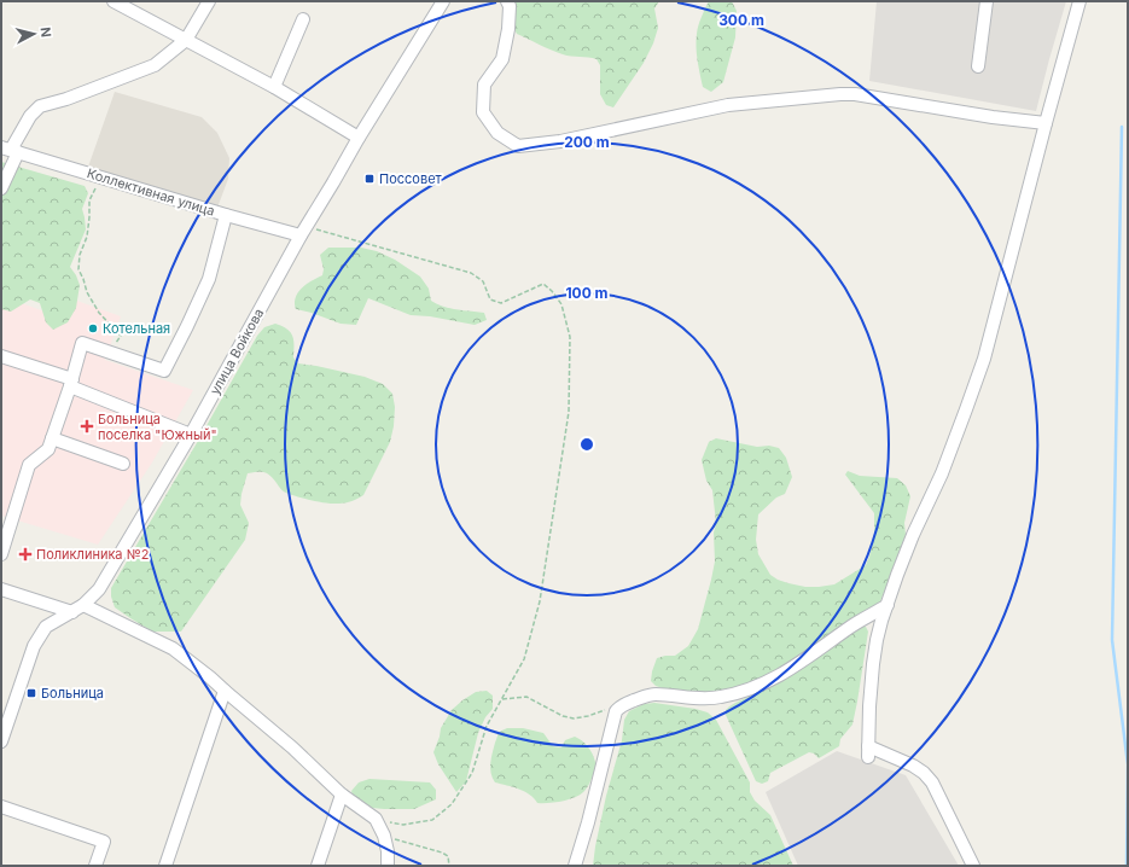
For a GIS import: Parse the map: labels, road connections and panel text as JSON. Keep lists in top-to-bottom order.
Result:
{
  "streets": {
    "street": ["Коллективная улица", "улица Войкова"]
  },
  "crossings": [
    ["Коллективная улица", "улица Войкова"]
  ],
  "places": {
    "transit": ["Поссовет", "Больница"],
    "other": ["Котельная"],
    "health": ["Больница поселка \"Южный\"", "Поликлиника №2"]
  },
  "north": "right",
  "rings": ["300 m", "200 m", "100 m"]
}
